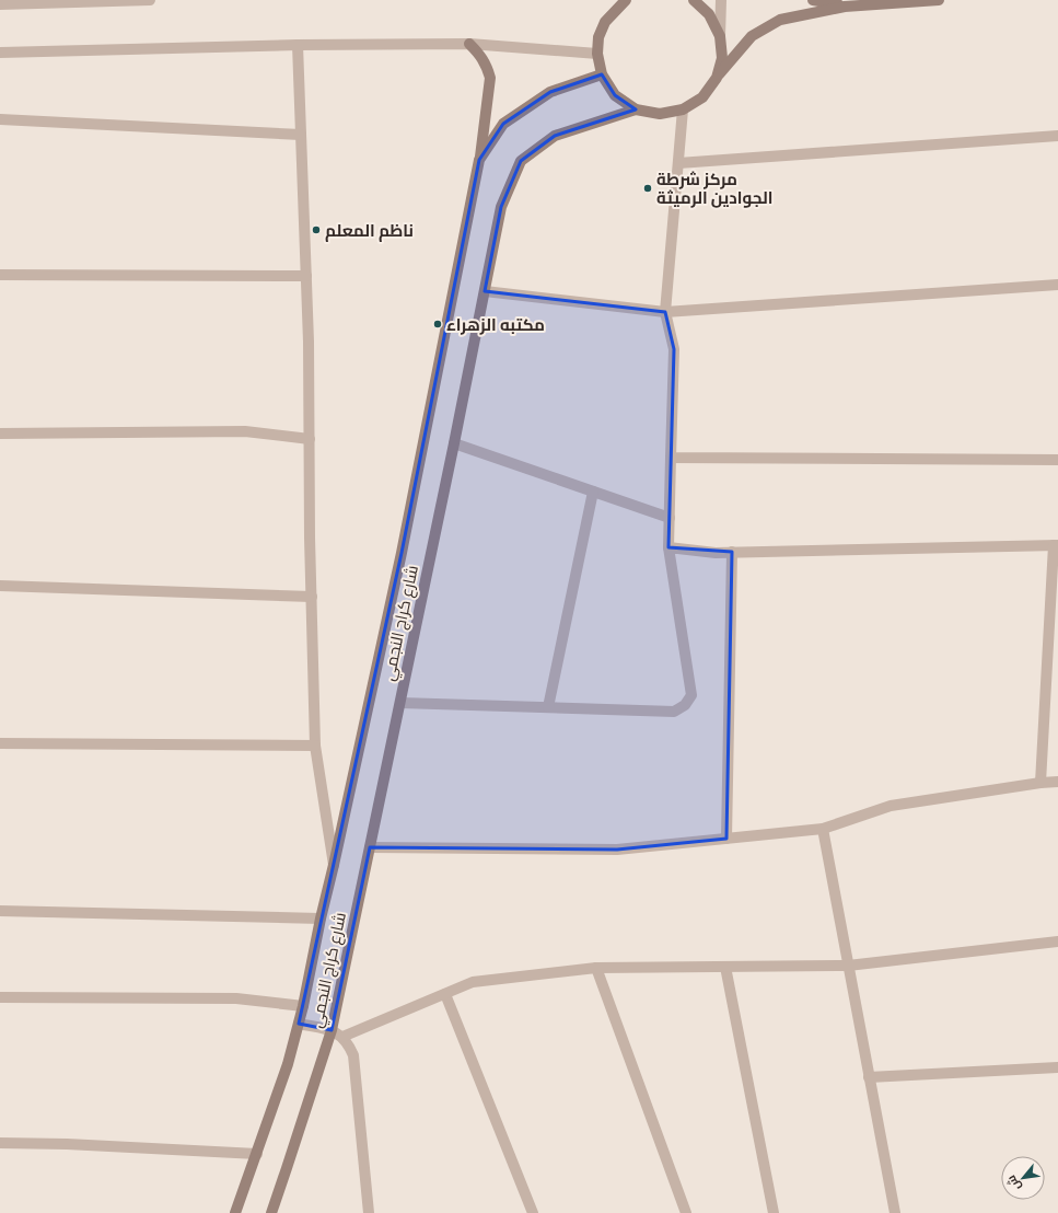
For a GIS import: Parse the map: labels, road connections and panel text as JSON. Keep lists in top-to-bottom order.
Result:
{
  "streets": {
    "main road": ["شارع كراج النجمي"]
  },
  "places": ["مركز شرطة الجوادين الرميثة", "ناظم المعلم", "مكتبه الزهراء"],
  "north": "bottom left"
}
